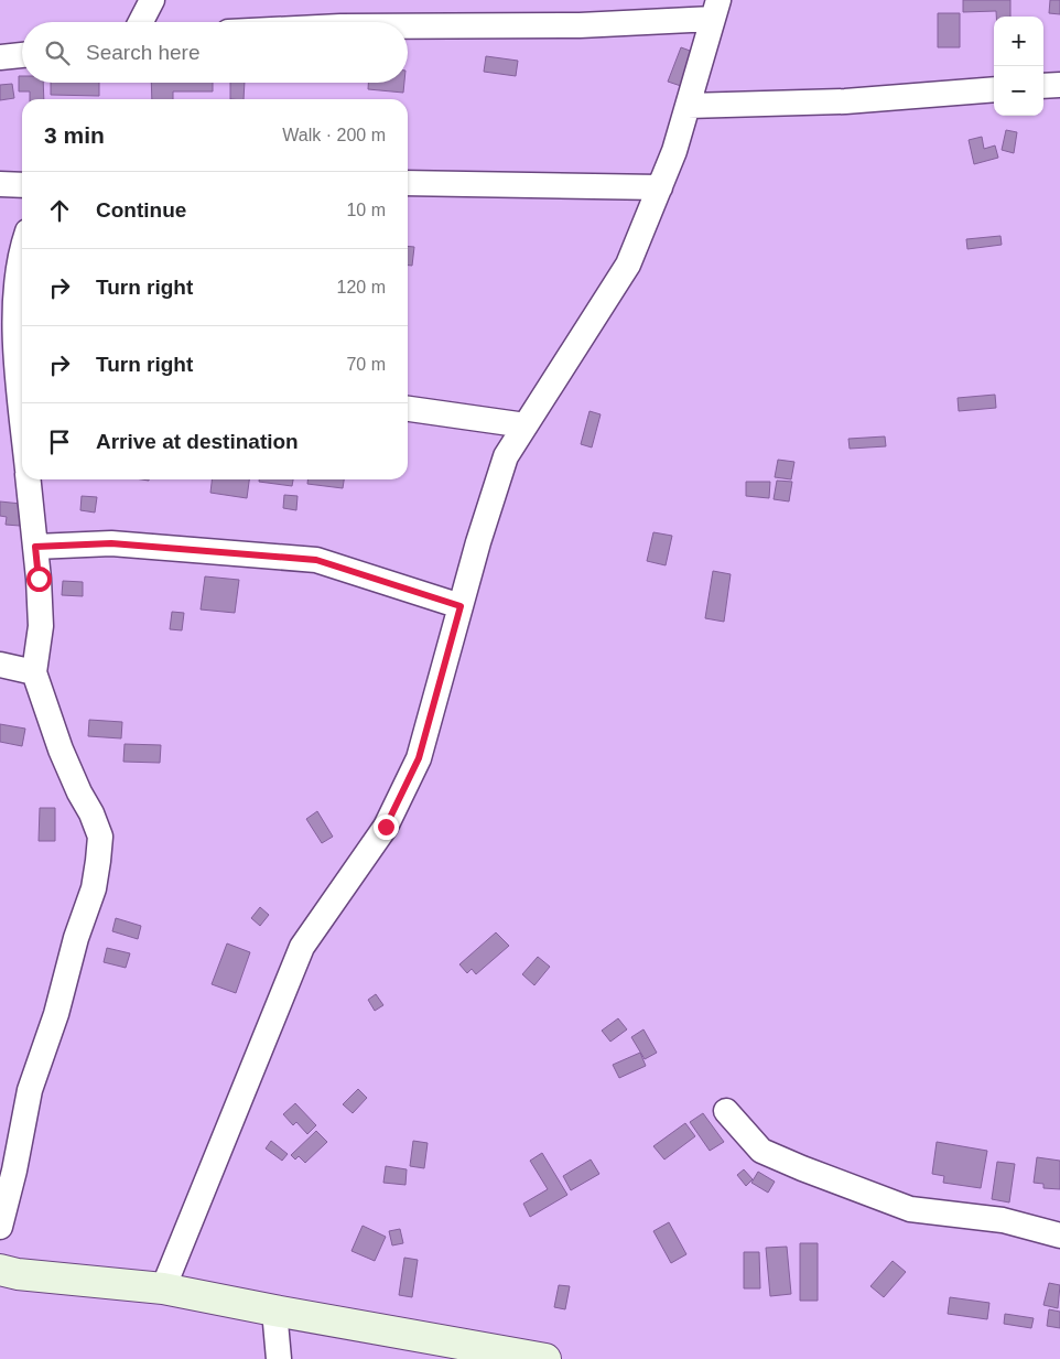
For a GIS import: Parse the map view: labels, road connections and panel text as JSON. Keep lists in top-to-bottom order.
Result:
{
  "page": {
    "map_buttons": ["+", "−"],
    "search": "Search here",
    "heading": ["3 min", "Walk · 200 m"],
    "list": [
      ["Continue", "10 m"],
      ["Turn right", "120 m"],
      ["Turn right", "70 m"],
      "Arrive at destination"
    ]
  }
}
